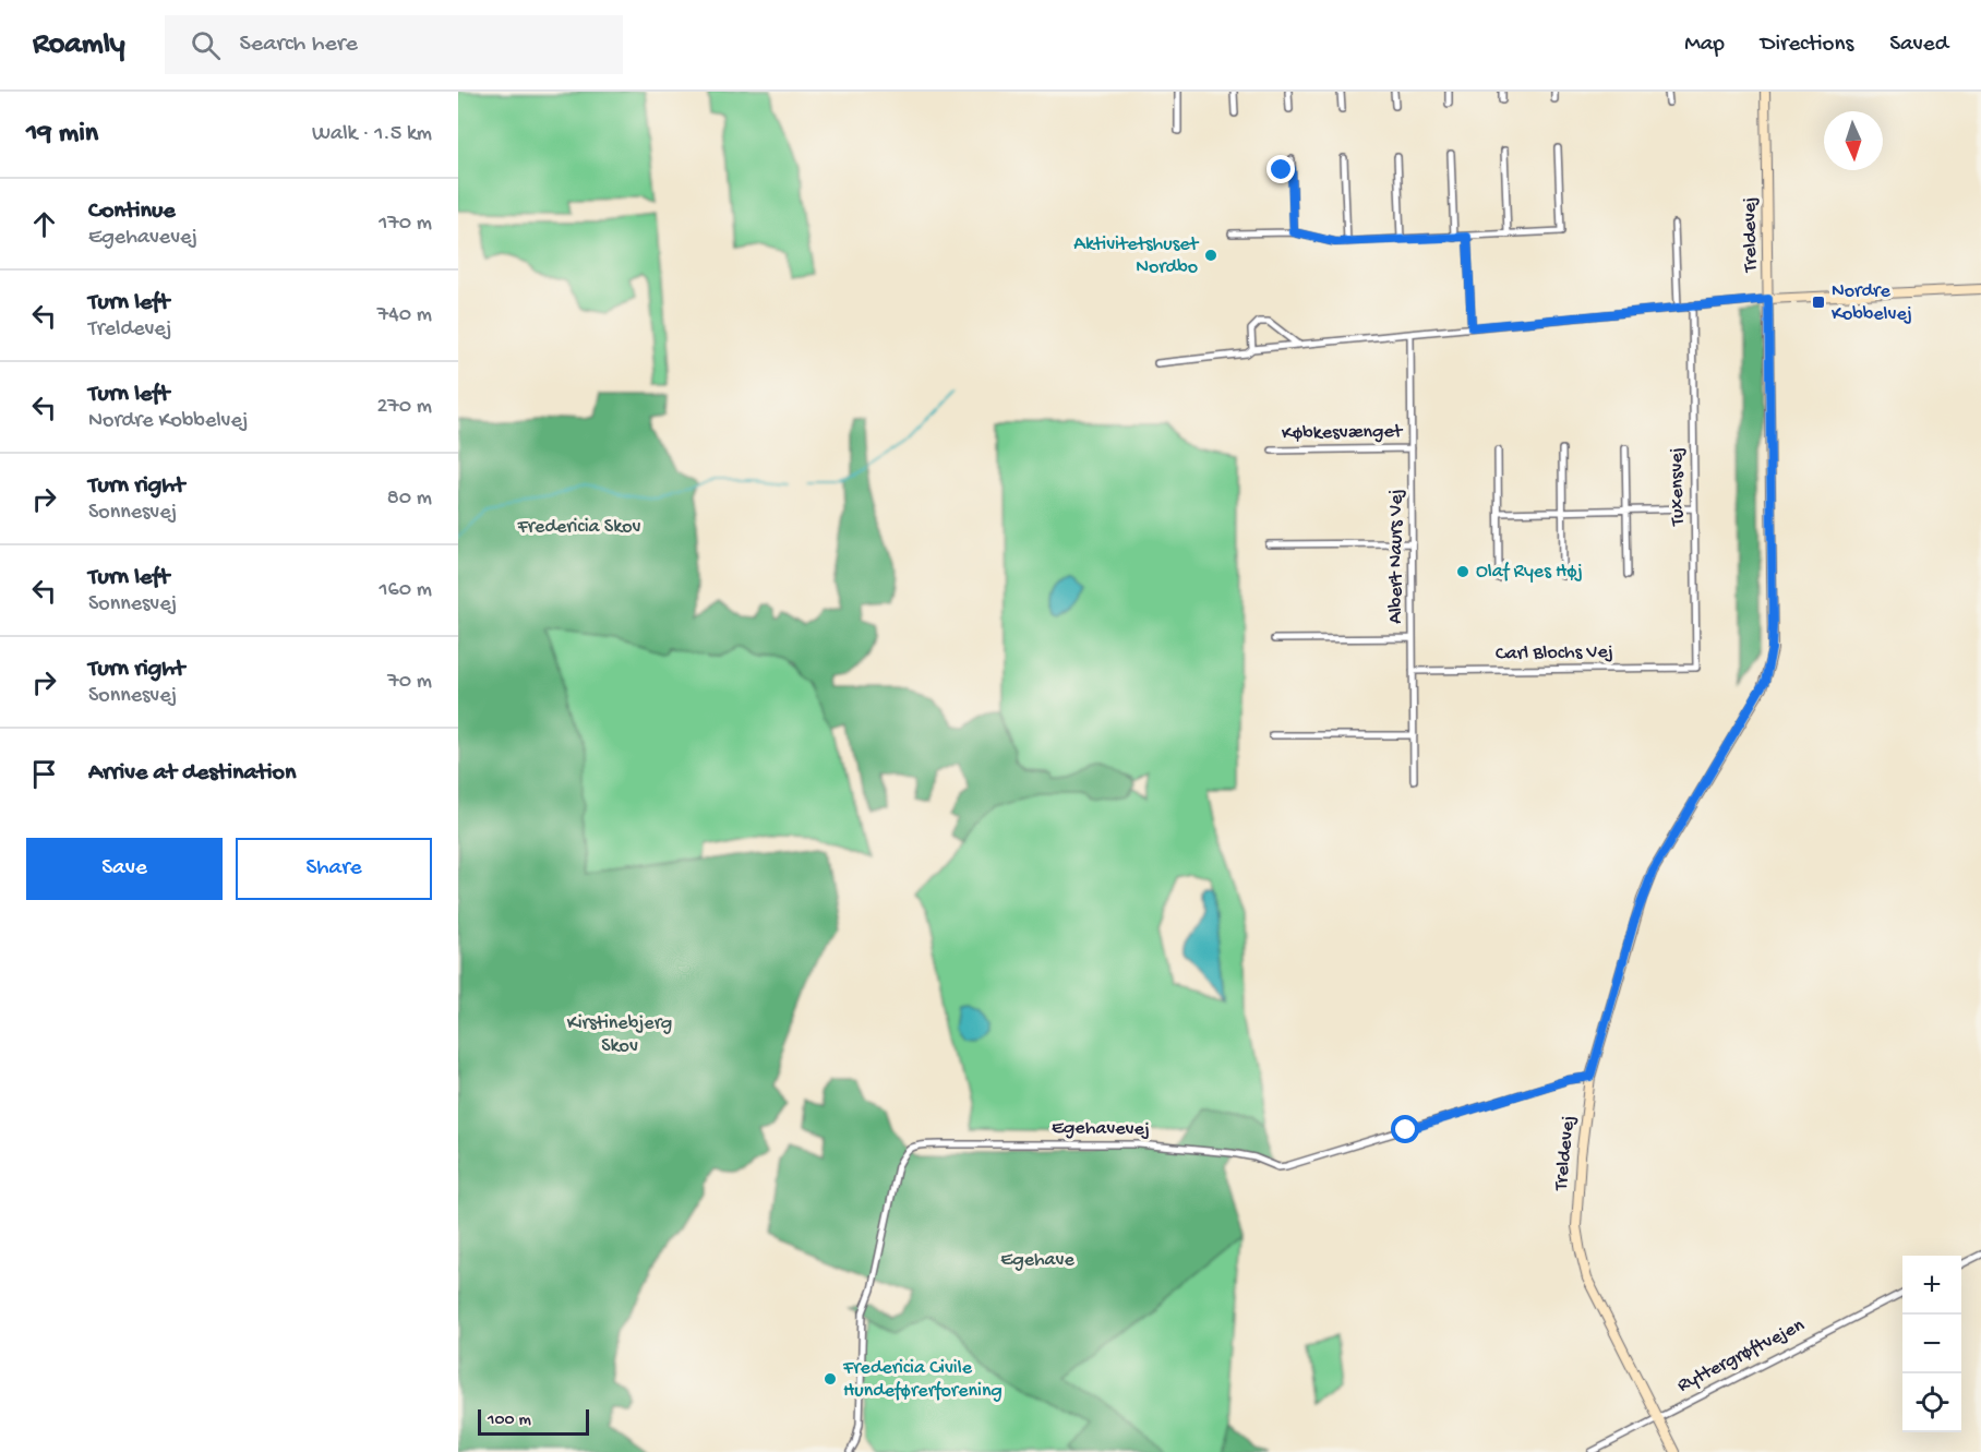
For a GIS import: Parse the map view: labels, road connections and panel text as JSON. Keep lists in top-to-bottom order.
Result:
{
  "streets": {
    "street": [
      "Treldevej",
      "Købkesvænget",
      "Tuxensvej",
      "Albert Naurs Vej",
      "Carl Blochs Vej",
      "Egehavevej",
      "Ryttergrøftvejen"
    ]
  },
  "crossings": [
    ["Treldevej", "Egehavevej"],
    ["Treldevej", "Ryttergrøftvejen"],
    ["Købkesvænget", "Albert Naurs Vej"],
    ["Tuxensvej", "Carl Blochs Vej"],
    ["Albert Naurs Vej", "Carl Blochs Vej"]
  ],
  "parks": ["Fredericia Skov", "Kirstinebjerg Skov", "Egehave"],
  "places": {
    "other": ["Aktivitetshuset Nordbo", "Olaf Ryes Høj", "Fredericia Civile Hundeførerforening"],
    "transit": ["Nordre Kobbelvej"]
  },
  "scale_bar": "100 m",
  "north": "bottom",
  "page": {
    "header": "Roamly",
    "search": "Search here",
    "nav": ["Map", "Directions", "Saved"],
    "heading": ["19 min", "Walk · 1.5 km"],
    "list": [
      ["Continue", "Egehavevej", "170 m"],
      ["Turn left", "Treldevej", "740 m"],
      ["Turn left", "Nordre Kobbelvej", "270 m"],
      ["Turn right", "Sonnesvej", "80 m"],
      ["Turn left", "Sonnesvej", "160 m"],
      ["Turn right", "Sonnesvej", "70 m"],
      "Arrive at destination"
    ],
    "buttons": ["Save", "Share"],
    "map_buttons": ["+", "−"],
    "scale": "100 m"
  }
}
